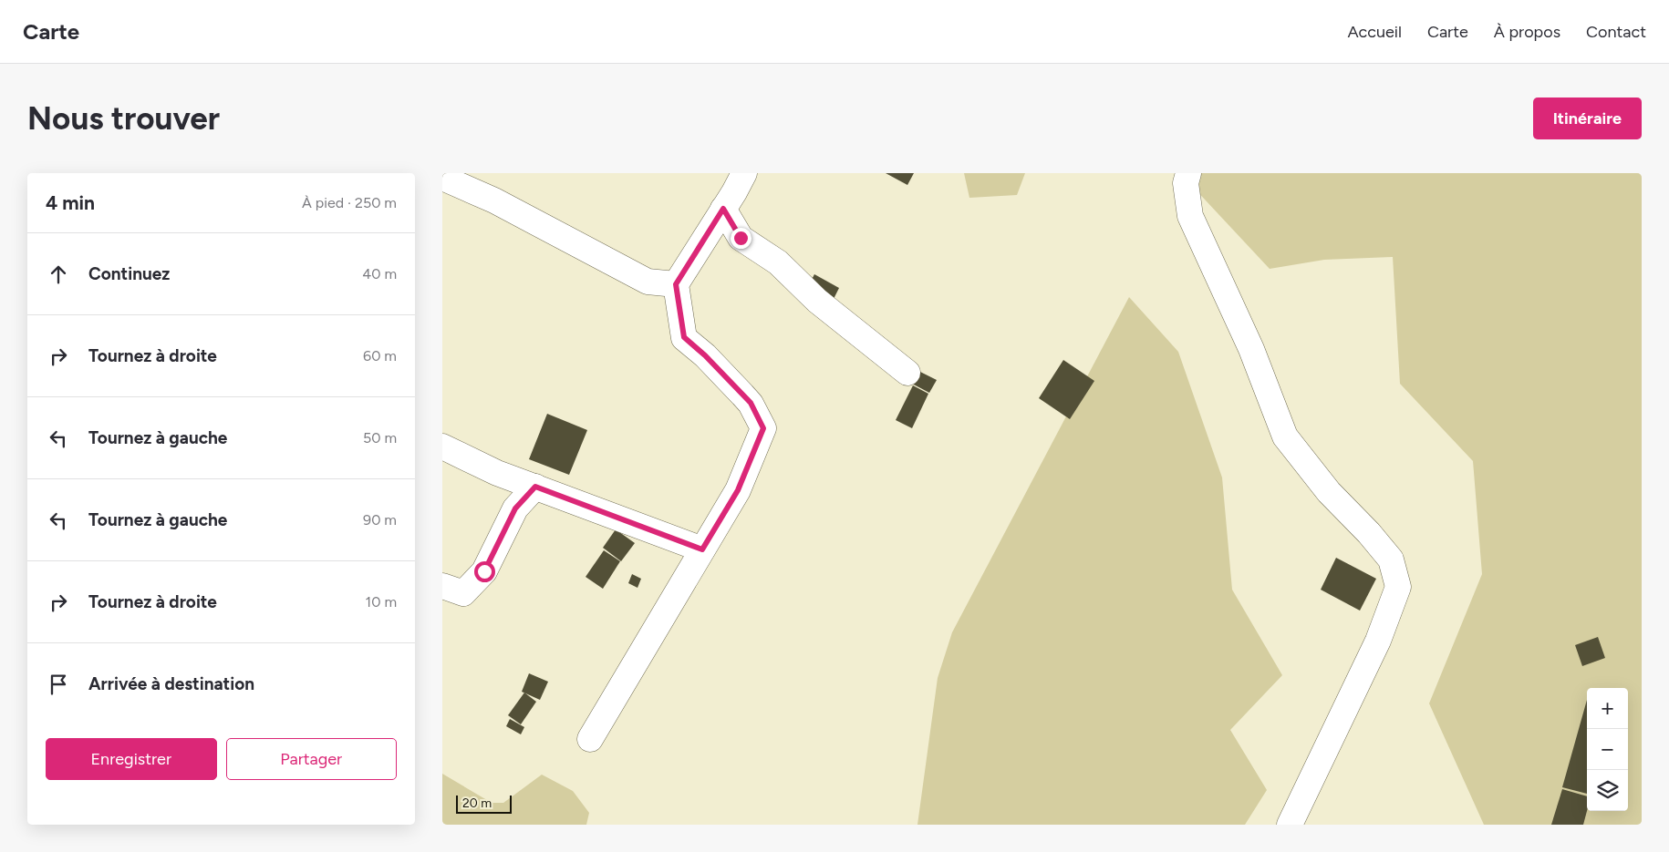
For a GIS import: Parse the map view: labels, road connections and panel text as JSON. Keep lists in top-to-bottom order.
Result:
{
  "scale_bar": "20 m",
  "page": {
    "header": "Carte",
    "nav": [
      "Accueil",
      "Carte",
      "À propos",
      "Contact"
    ],
    "buttons": [
      "Itinéraire",
      ["Enregistrer", "Partager"]
    ],
    "title": "Nous trouver",
    "heading": ["4 min", "À pied · 250 m"],
    "list": [
      ["Continuez", "40 m"],
      ["Tournez à droite", "60 m"],
      ["Tournez à gauche", "50 m"],
      ["Tournez à gauche", "90 m"],
      ["Tournez à droite", "10 m"],
      "Arrivée à destination"
    ],
    "map_buttons": ["+", "−"],
    "scale": "20 m"
  }
}
